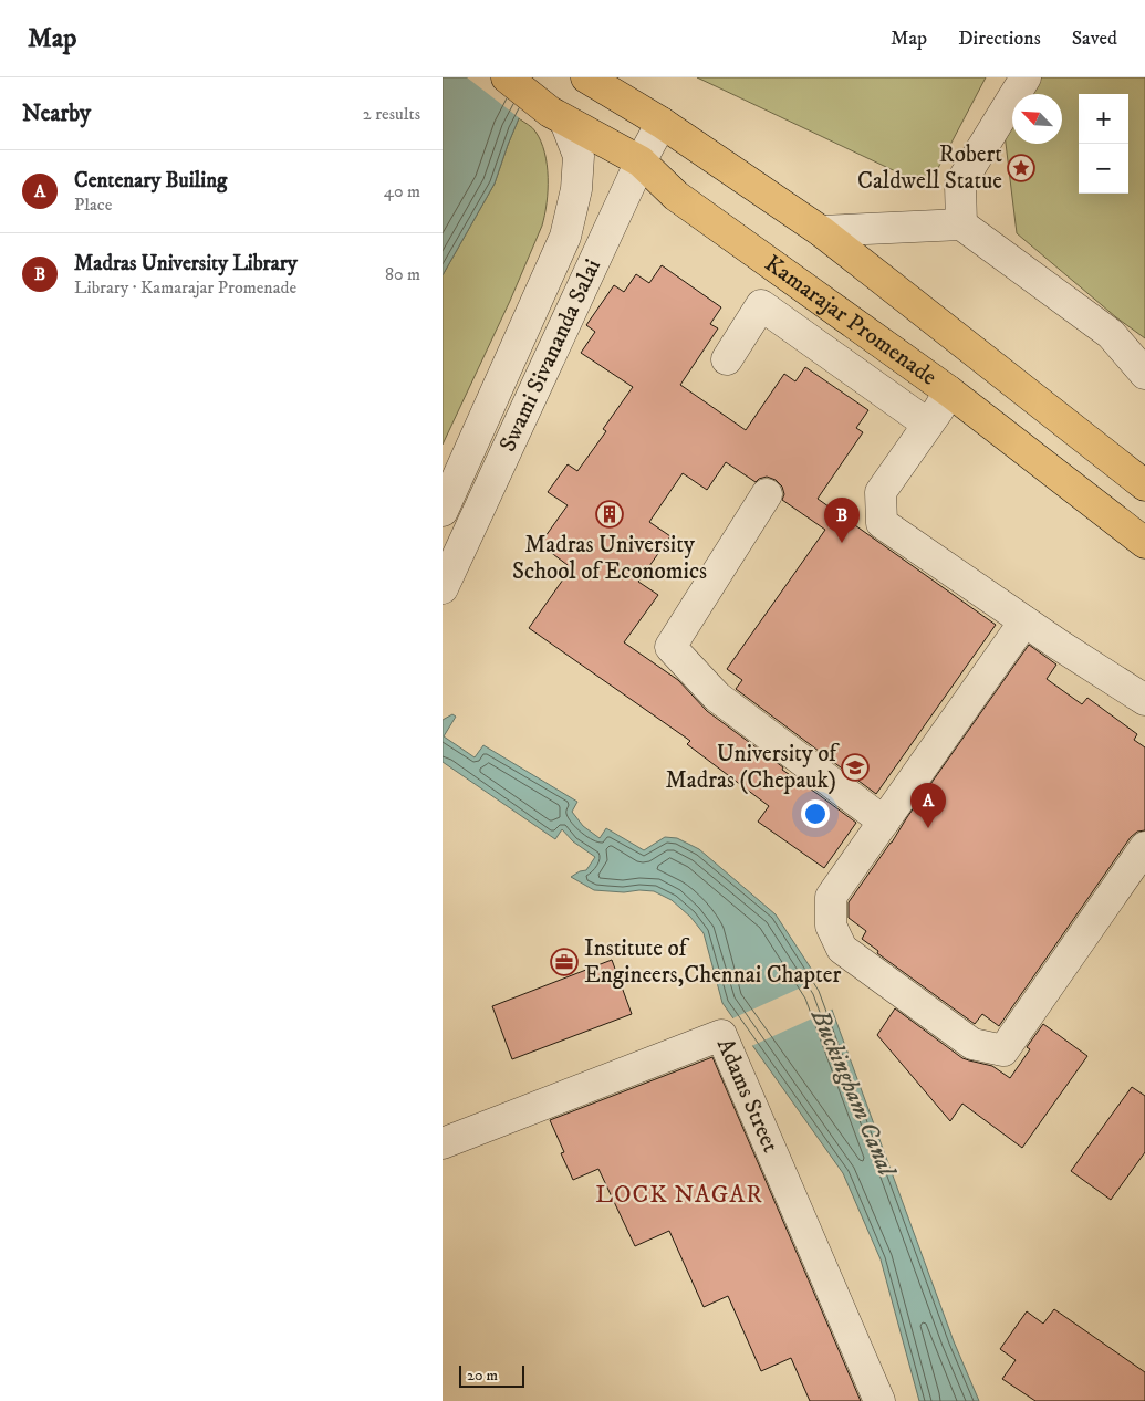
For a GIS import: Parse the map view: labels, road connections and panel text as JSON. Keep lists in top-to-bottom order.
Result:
{
  "streets": {
    "main road": ["Kamarajar Promenade"],
    "street": ["Swami Sivananda Salai", "Adams Street"]
  },
  "crossings": [
    ["Kamarajar Promenade", "Swami Sivananda Salai"]
  ],
  "districts": ["LOCK NAGAR"],
  "water": ["Buckingham Canal"],
  "places": {
    "place": ["Robert Caldwell Statue"],
    "building": ["Madras University School of Economics"],
    "school or university": ["University of Madras (Chepauk)"],
    "office": ["Institute of Engineers,Chennai Chapter"]
  },
  "scale_bar": "20 m",
  "north": "top left",
  "page": {
    "header": "Map",
    "nav": ["Map", "Directions", "Saved"],
    "heading": ["Nearby", "2 results"],
    "map_buttons": ["+", "−"],
    "list": [
      {
        "mark": "A",
        "name": "Centenary Builing",
        "note": "Place",
        "value": "40 m"
      },
      {
        "mark": "B",
        "name": "Madras University Library",
        "note": "Library · Kamarajar Promenade",
        "value": "80 m"
      }
    ],
    "pins": ["B", "A"],
    "scale": "20 m"
  }
}
